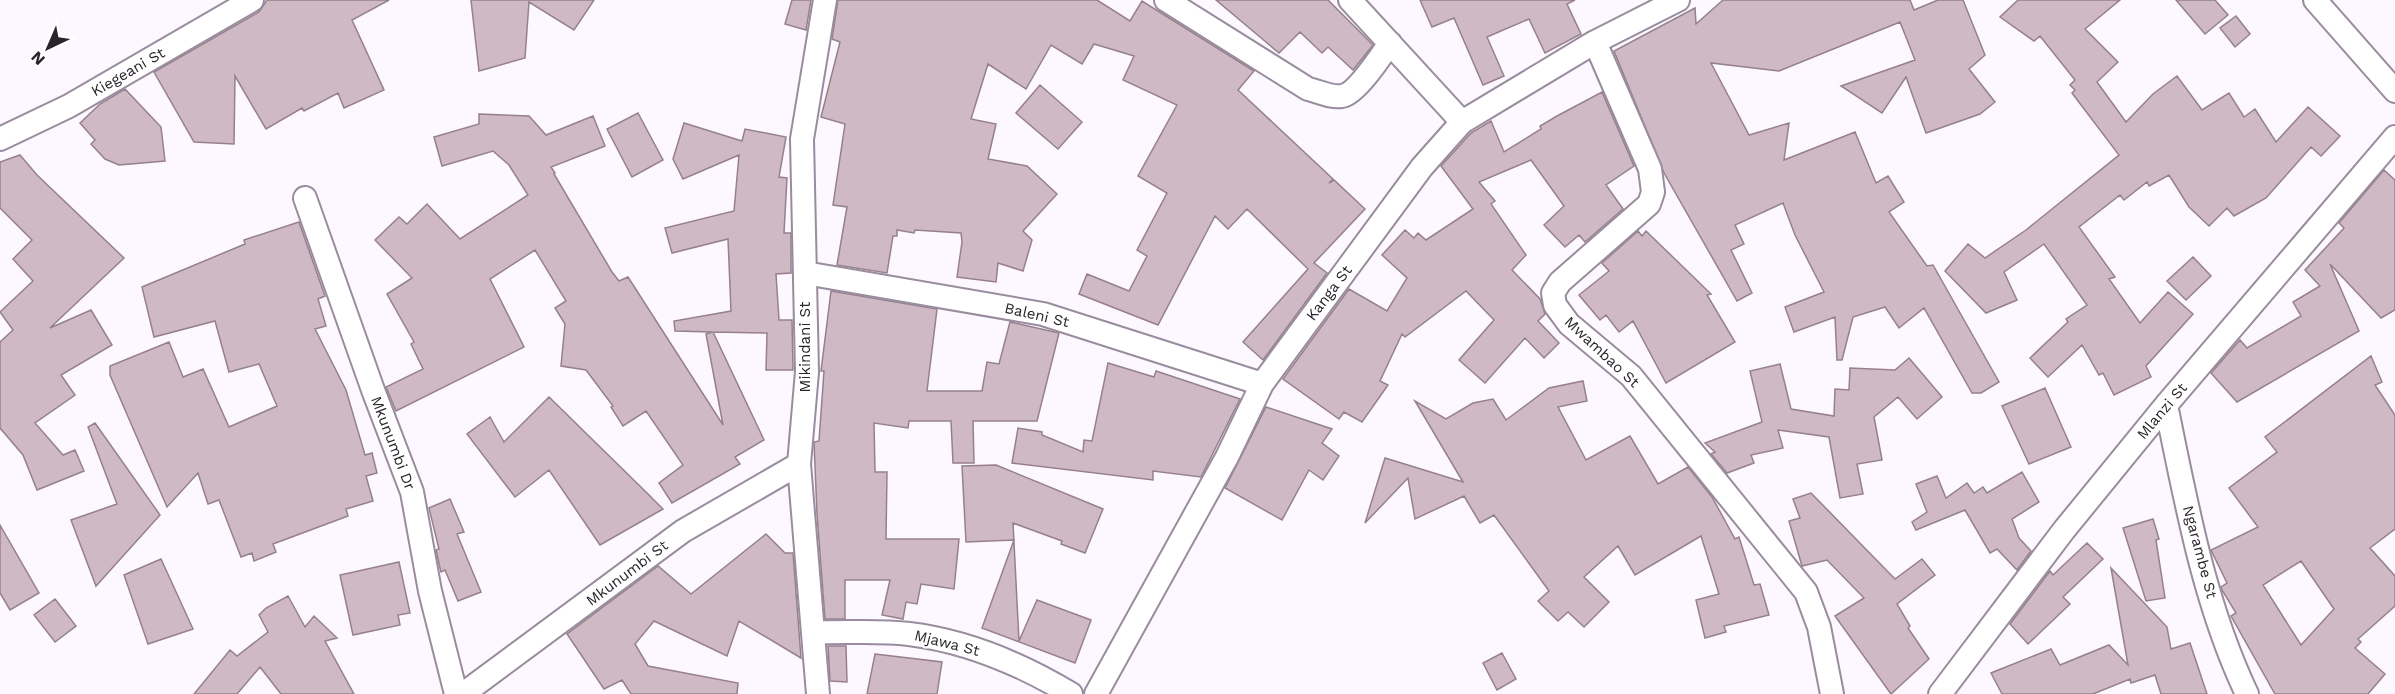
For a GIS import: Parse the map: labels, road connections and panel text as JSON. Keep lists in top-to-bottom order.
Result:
{
  "streets": {
    "street": [
      "Kiegeani St",
      "Kanga St",
      "Baleni St",
      "Mikindani St",
      "Mwambao St",
      "Mlanzi St",
      "Mkunumbi Dr",
      "Ngarambe St",
      "Mkunumbi St",
      "Mjawa St"
    ]
  },
  "crossings": [
    ["Kanga St", "Baleni St"],
    ["Kanga St", "Mwambao St"],
    ["Baleni St", "Mikindani St"],
    ["Mikindani St", "Mkunumbi St"],
    ["Mikindani St", "Mjawa St"],
    ["Mlanzi St", "Ngarambe St"]
  ],
  "north": "bottom left"
}
